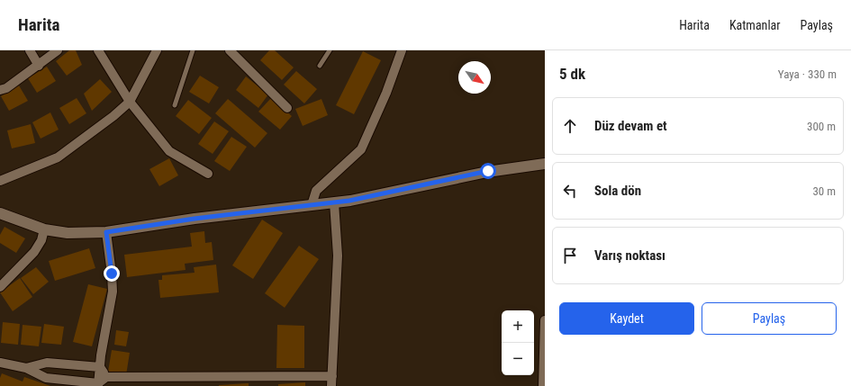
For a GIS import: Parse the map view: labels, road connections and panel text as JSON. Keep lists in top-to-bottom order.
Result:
{
  "north": "bottom right",
  "page": {
    "header": "Harita",
    "nav": ["Harita", "Katmanlar", "Paylaş"],
    "heading": ["5 dk", "Yaya · 330 m"],
    "list": [
      ["Düz devam et", "300 m"],
      ["Sola dön", "30 m"],
      "Varış noktası"
    ],
    "buttons": ["Kaydet", "Paylaş"],
    "map_buttons": ["+", "−"]
  }
}
